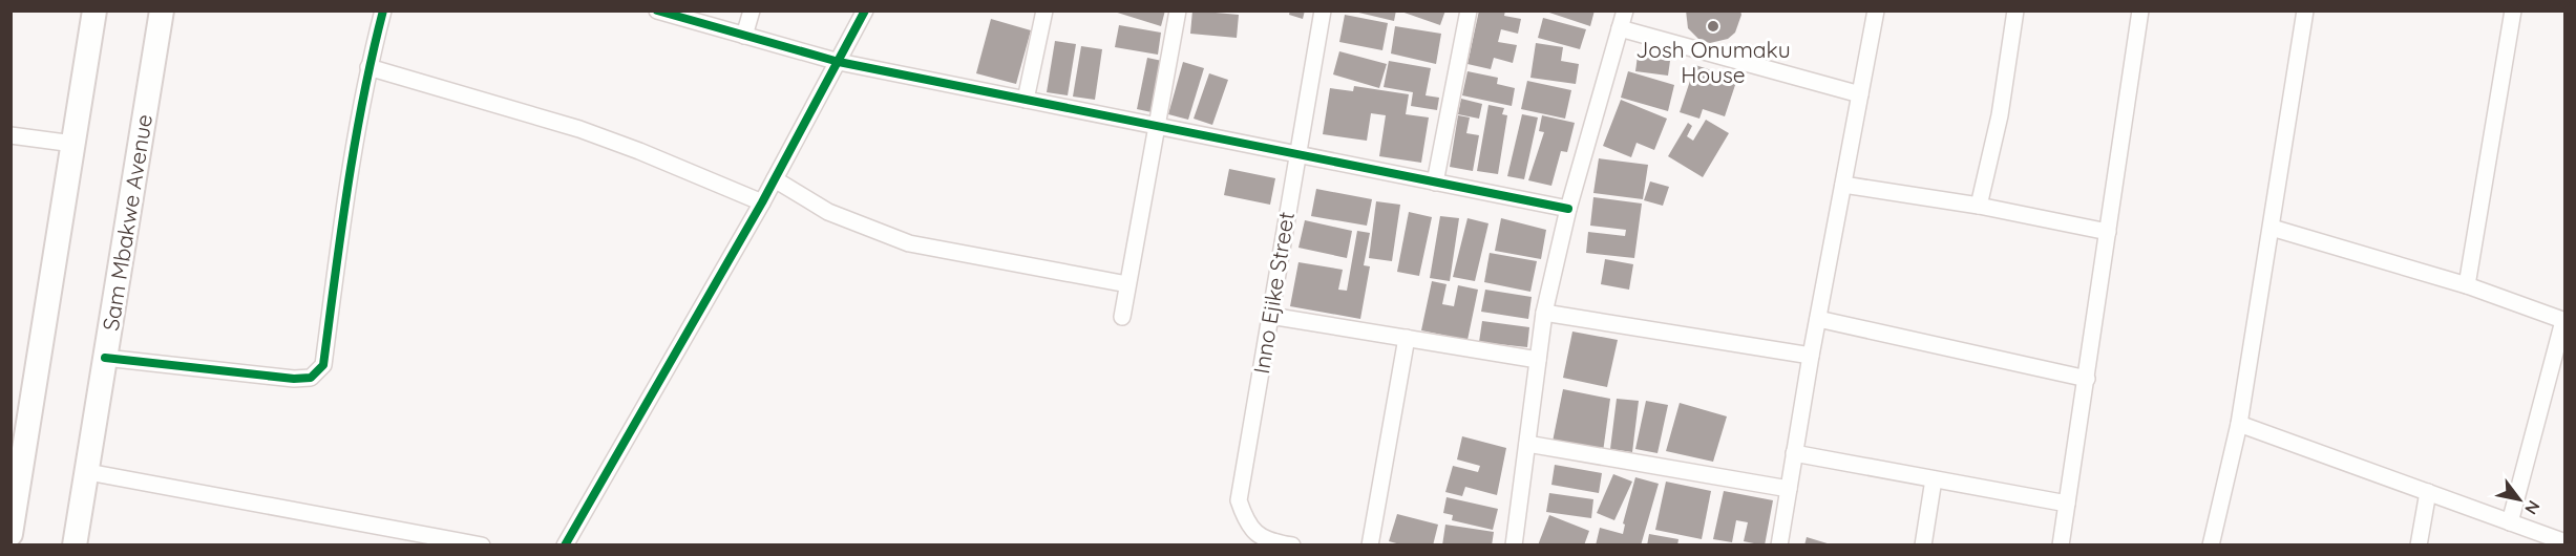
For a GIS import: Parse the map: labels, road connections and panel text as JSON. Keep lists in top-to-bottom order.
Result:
{
  "streets": {
    "main road": ["Sam Mbakwe Avenue"],
    "street": ["Inno Ejike Street"]
  },
  "places": ["Josh Onumaku House"],
  "north": "bottom right"
}
